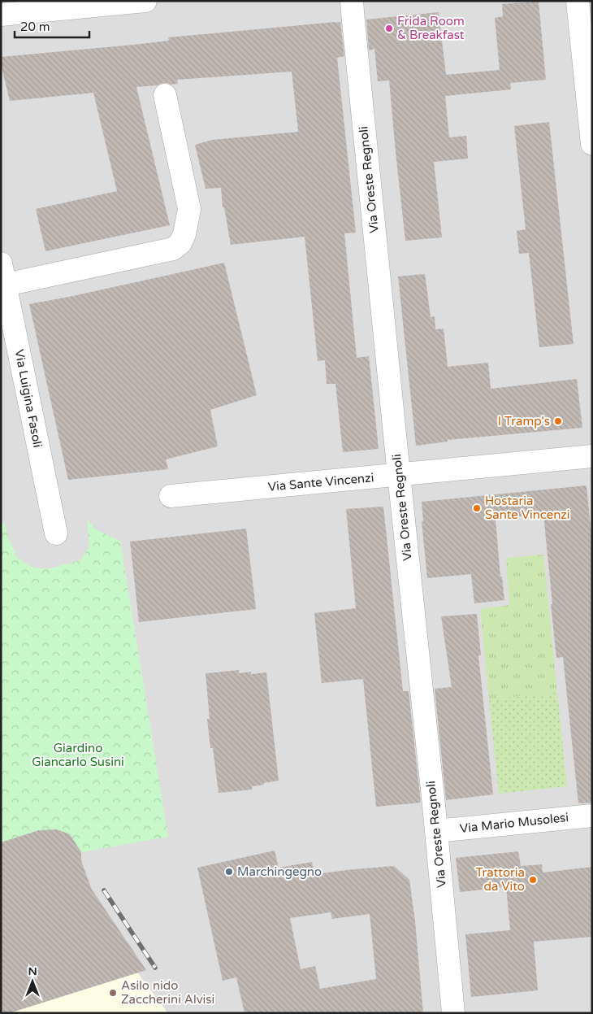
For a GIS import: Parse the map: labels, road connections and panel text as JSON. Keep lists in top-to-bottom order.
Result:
{
  "streets": {
    "street": [
      "Via Oreste Regnoli",
      "Via Luigina Fasoli",
      "Via Sante Vincenzi",
      "Via Mario Musolesi"
    ]
  },
  "crossings": [
    ["Via Oreste Regnoli", "Via Sante Vincenzi"],
    ["Via Oreste Regnoli", "Via Mario Musolesi"]
  ],
  "parks": ["Giardino Giancarlo Susini"],
  "places": [
    "Frida Room & Breakfast",
    "I Tramp's",
    "Hostaria Sante Vincenzi",
    "Marchingegno",
    "Trattoria da Vito",
    "Asilo nido Zaccherini Alvisi"
  ],
  "scale_bar": "20 m",
  "north": "top"
}
